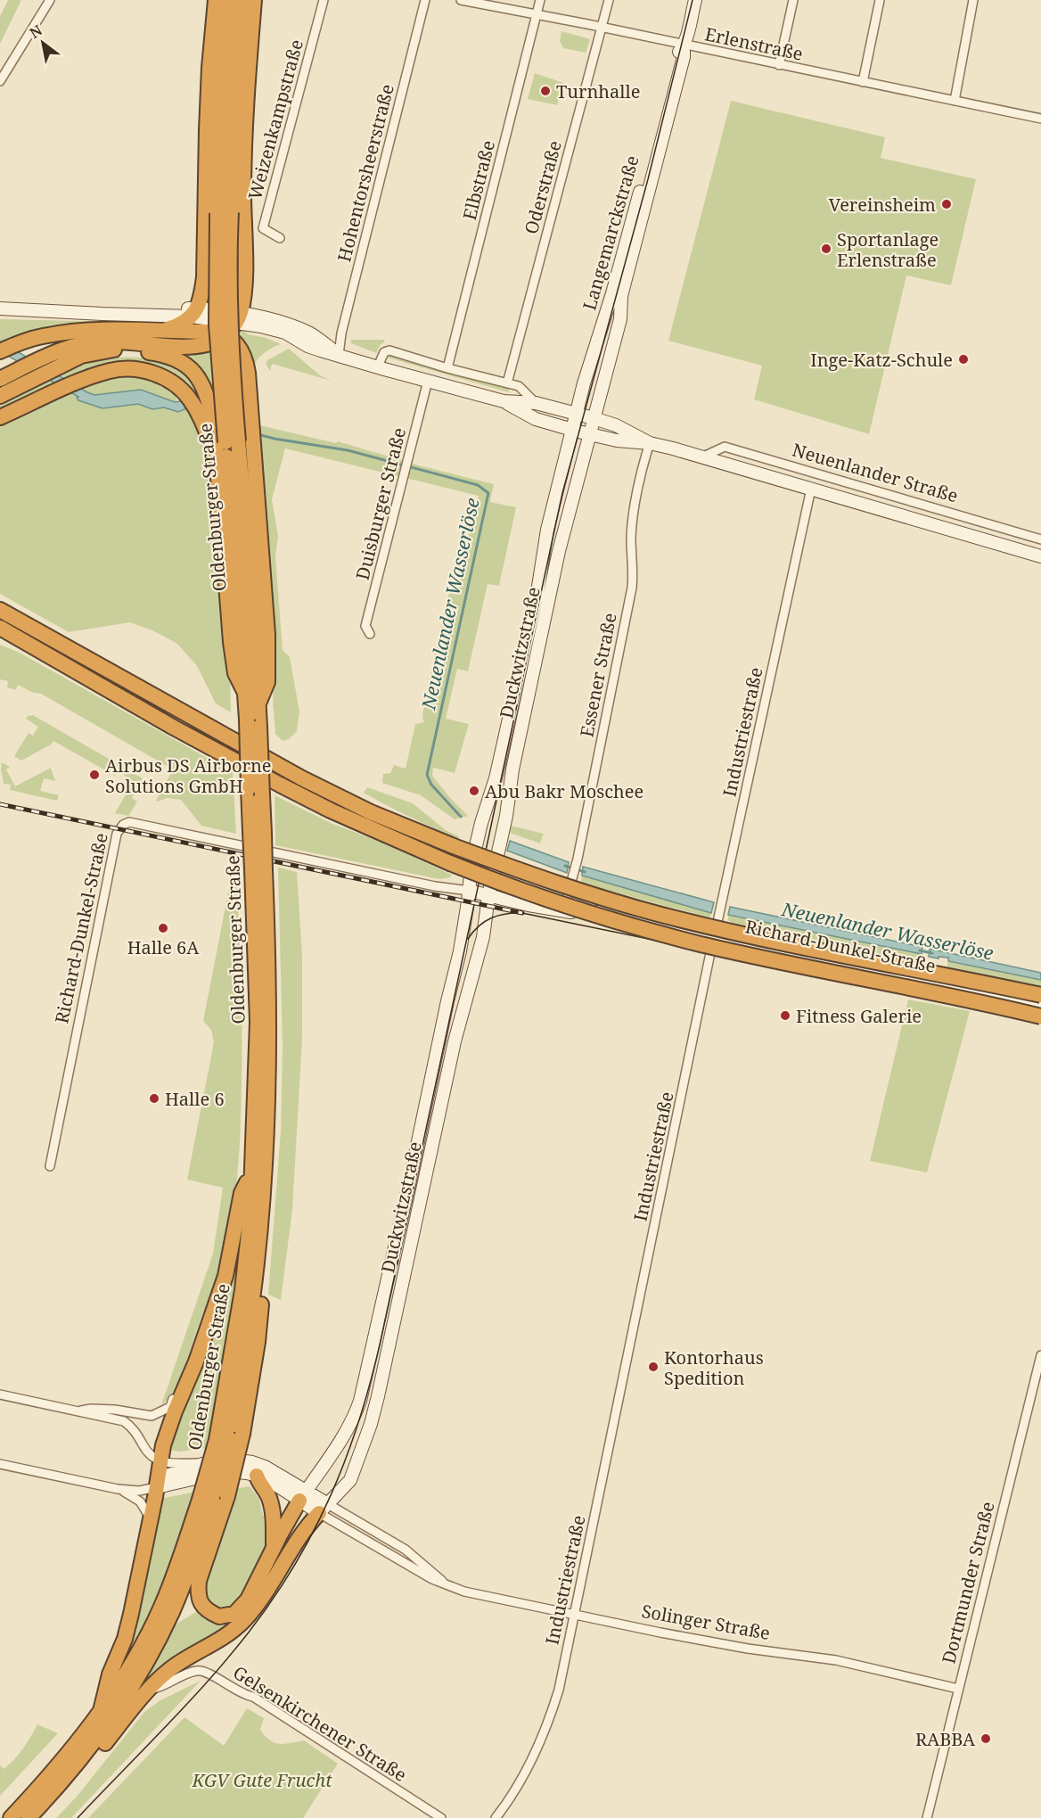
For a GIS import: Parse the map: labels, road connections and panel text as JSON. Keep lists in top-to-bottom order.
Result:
{
  "streets": {
    "highway": ["Oldenburger Straße"],
    "main road": [
      "Langemarckstraße",
      "Neuenlander Straße",
      "Duckwitzstraße",
      "Richard-Dunkel-Straße",
      "Solinger Straße"
    ],
    "street": [
      "Erlenstraße",
      "Weizenkampstraße",
      "Hohentorsheerstraße",
      "Elbstraße",
      "Oderstraße",
      "Duisburger Straße",
      "Essener Straße",
      "Industriestraße",
      "Dortmunder Straße",
      "Gelsenkirchener Straße"
    ]
  },
  "crossings": [
    ["Erlenstraße", "Elbstraße"],
    ["Erlenstraße", "Oderstraße"],
    ["Erlenstraße", "Langemarckstraße"],
    ["Hohentorsheerstraße", "Neuenlander Straße"],
    ["Elbstraße", "Neuenlander Straße"],
    ["Oderstraße", "Neuenlander Straße"],
    ["Langemarckstraße", "Neuenlander Straße"],
    ["Langemarckstraße", "Duckwitzstraße"],
    ["Neuenlander Straße", "Duisburger Straße"],
    ["Neuenlander Straße", "Duckwitzstraße"],
    ["Neuenlander Straße", "Essener Straße"],
    ["Neuenlander Straße", "Industriestraße"],
    ["Duckwitzstraße", "Richard-Dunkel-Straße"],
    ["Duckwitzstraße", "Solinger Straße"],
    ["Essener Straße", "Richard-Dunkel-Straße"],
    ["Industriestraße", "Richard-Dunkel-Straße"],
    ["Industriestraße", "Solinger Straße"],
    ["Dortmunder Straße", "Solinger Straße"]
  ],
  "water": ["Neuenlander Wasserlöse"],
  "parks": ["KGV Gute Frucht"],
  "places": [
    "Turnhalle",
    "Vereinsheim",
    "Sportanlage Erlenstraße",
    "Inge-Katz-Schule",
    "Airbus DS Airborne Solutions GmbH",
    "Abu Bakr Moschee",
    "Halle 6A",
    "Fitness Galerie",
    "Halle 6",
    "Kontorhaus Spedition",
    "RABBA"
  ],
  "north": "top left"
}
